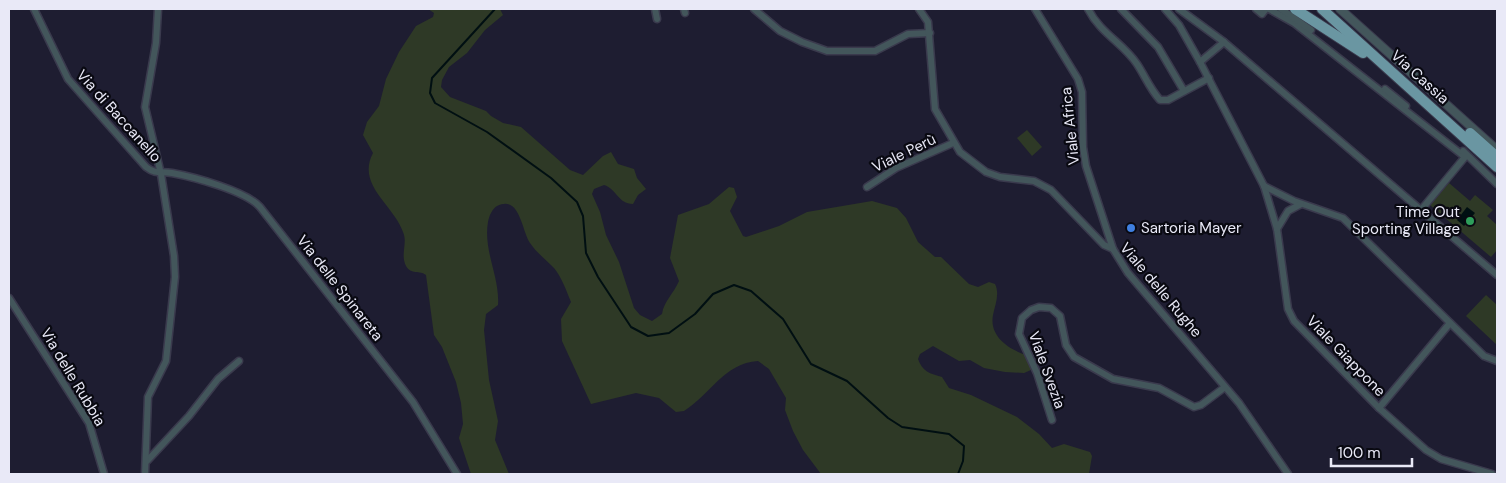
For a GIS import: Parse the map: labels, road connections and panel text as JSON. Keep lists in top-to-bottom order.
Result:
{
  "streets": {
    "highway": ["Via Cassia"],
    "street": [
      "Via di Baccanello",
      "Viale Africa",
      "Viale Perù",
      "Via delle Spinareta",
      "Viale delle Rughe",
      "Viale Giappone",
      "Viale Svezia",
      "Via delle Rubbia"
    ]
  },
  "crossings": [
    ["Via di Baccanello", "Via delle Spinareta"],
    ["Viale Africa", "Viale delle Rughe"],
    ["Viale Perù", "Viale delle Rughe"],
    ["Viale delle Rughe", "Viale Svezia"]
  ],
  "places": ["Time Out Sporting Village", "Sartoria Mayer"],
  "scale_bar": "100 m"
}
